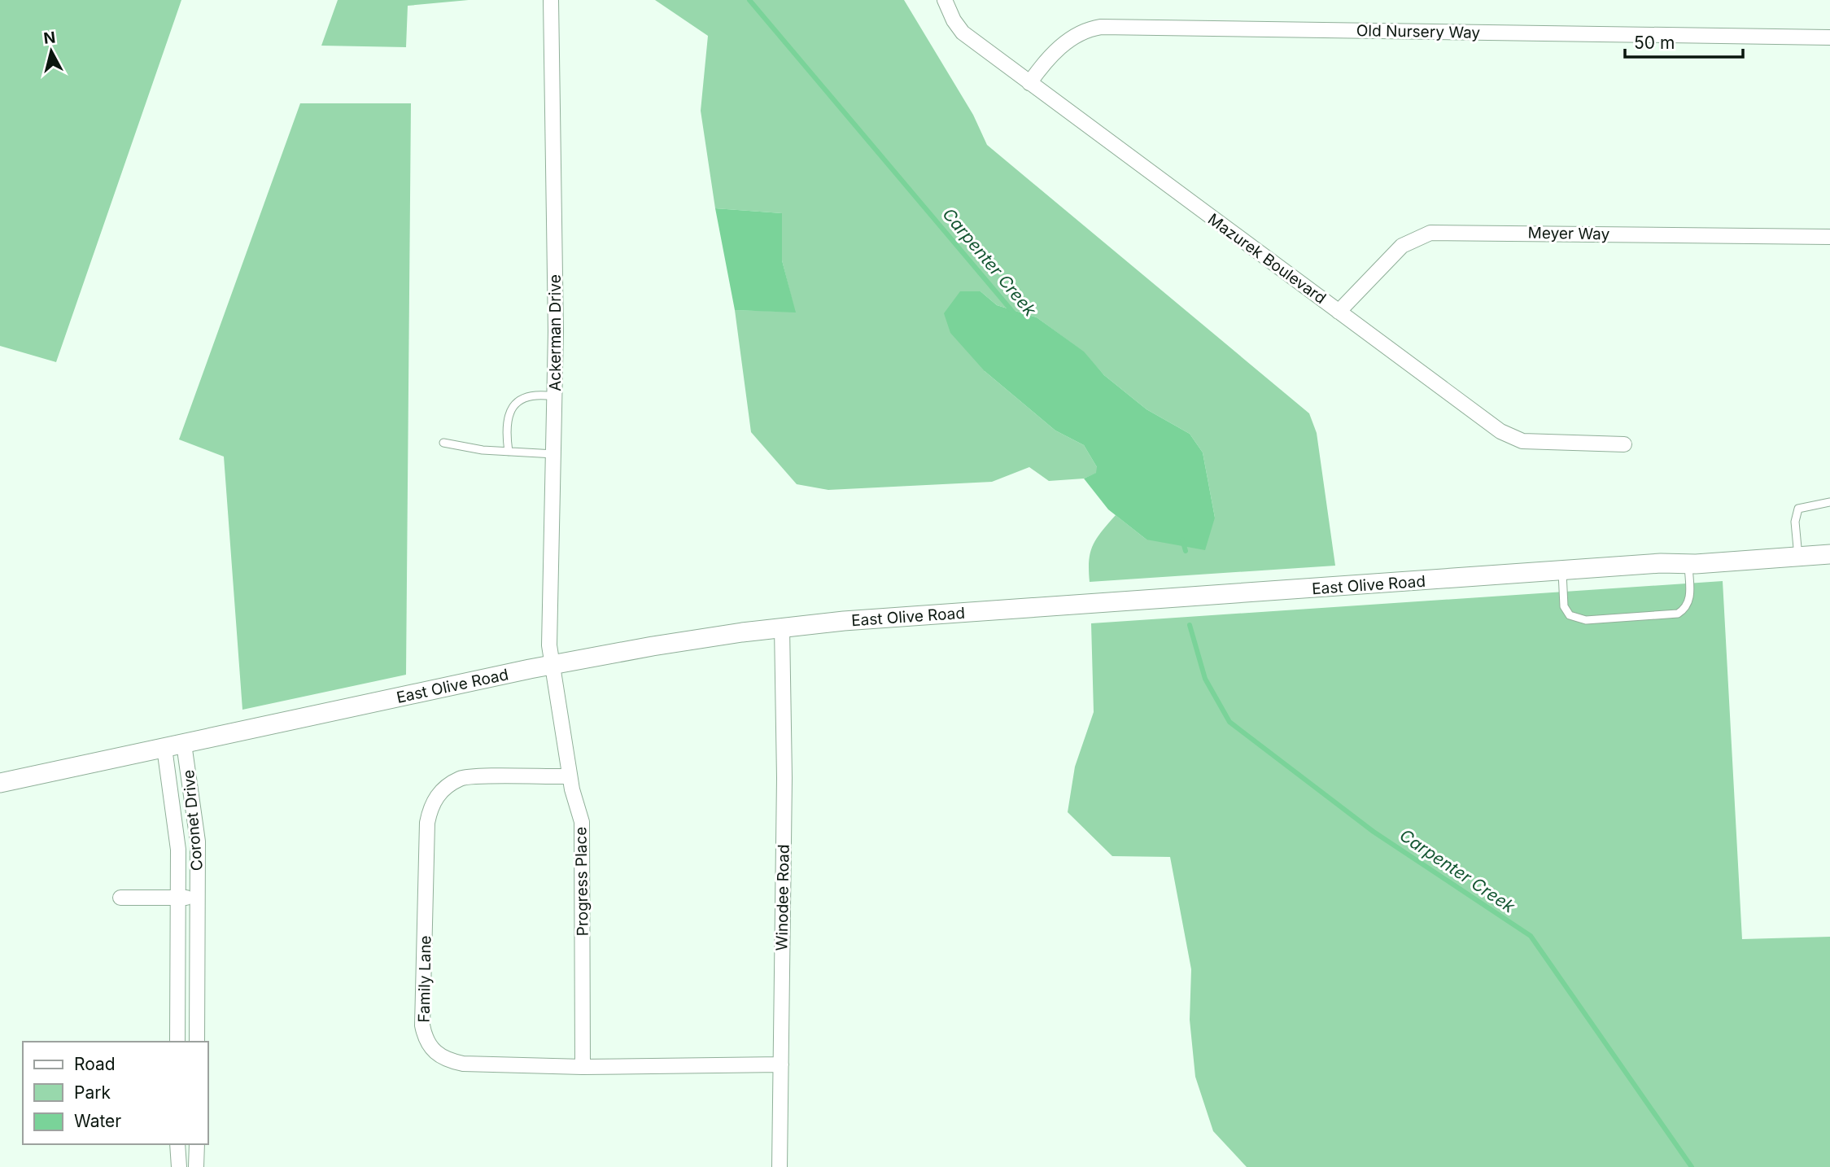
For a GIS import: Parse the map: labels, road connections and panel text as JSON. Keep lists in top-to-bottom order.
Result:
{
  "streets": {
    "street": [
      "Old Nursery Way",
      "Meyer Way",
      "Mazurek Boulevard",
      "Ackerman Drive",
      "East Olive Road",
      "Coronet Drive",
      "Progress Place",
      "Winodee Road",
      "Family Lane"
    ]
  },
  "crossings": [
    ["Old Nursery Way", "Mazurek Boulevard"],
    ["Meyer Way", "Mazurek Boulevard"],
    ["Ackerman Drive", "East Olive Road"],
    ["Ackerman Drive", "Progress Place"],
    ["East Olive Road", "Coronet Drive"],
    ["East Olive Road", "Progress Place"],
    ["East Olive Road", "Winodee Road"],
    ["Progress Place", "Family Lane"],
    ["Winodee Road", "Family Lane"]
  ],
  "water": ["Carpenter Creek"],
  "legend": ["Road", "Park", "Water"],
  "scale_bar": "50 m",
  "north": "top"
}
